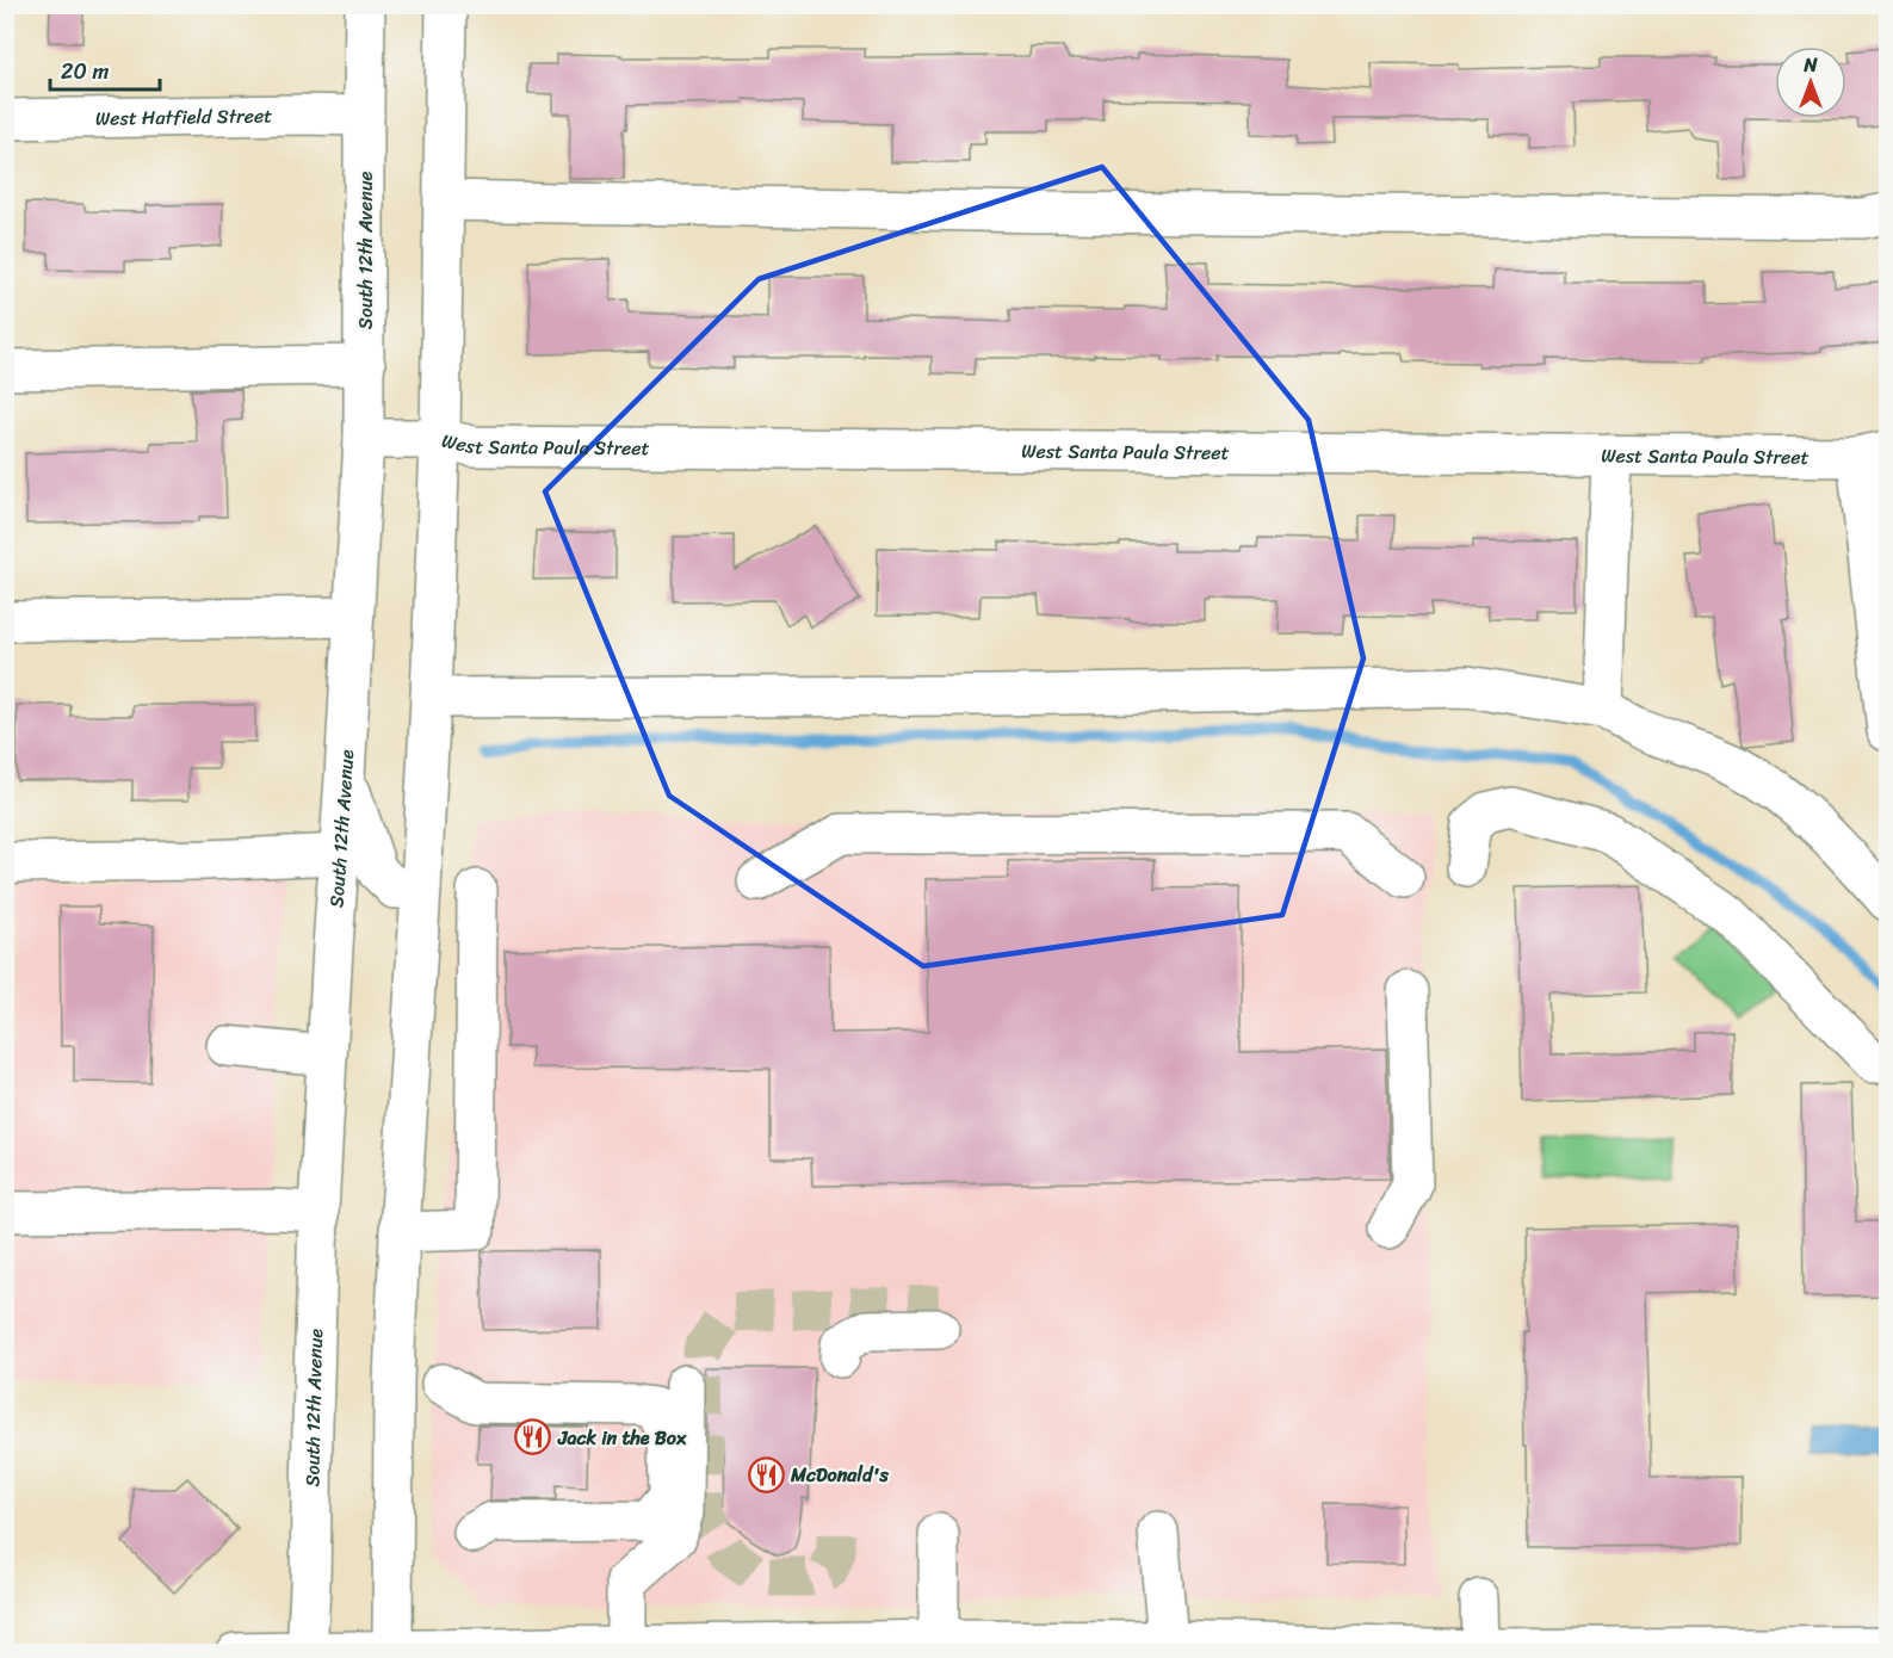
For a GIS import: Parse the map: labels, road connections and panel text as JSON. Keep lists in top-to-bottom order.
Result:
{
  "streets": {
    "main road": ["West Hatfield Street", "South 12th Avenue", "West Santa Paula Street"]
  },
  "crossings": [
    ["West Hatfield Street", "South 12th Avenue"],
    ["South 12th Avenue", "West Santa Paula Street"]
  ],
  "places": {
    "restaurant": ["Jack in the Box", "McDonald's"]
  },
  "scale_bar": "20 m",
  "north": "top"
}
